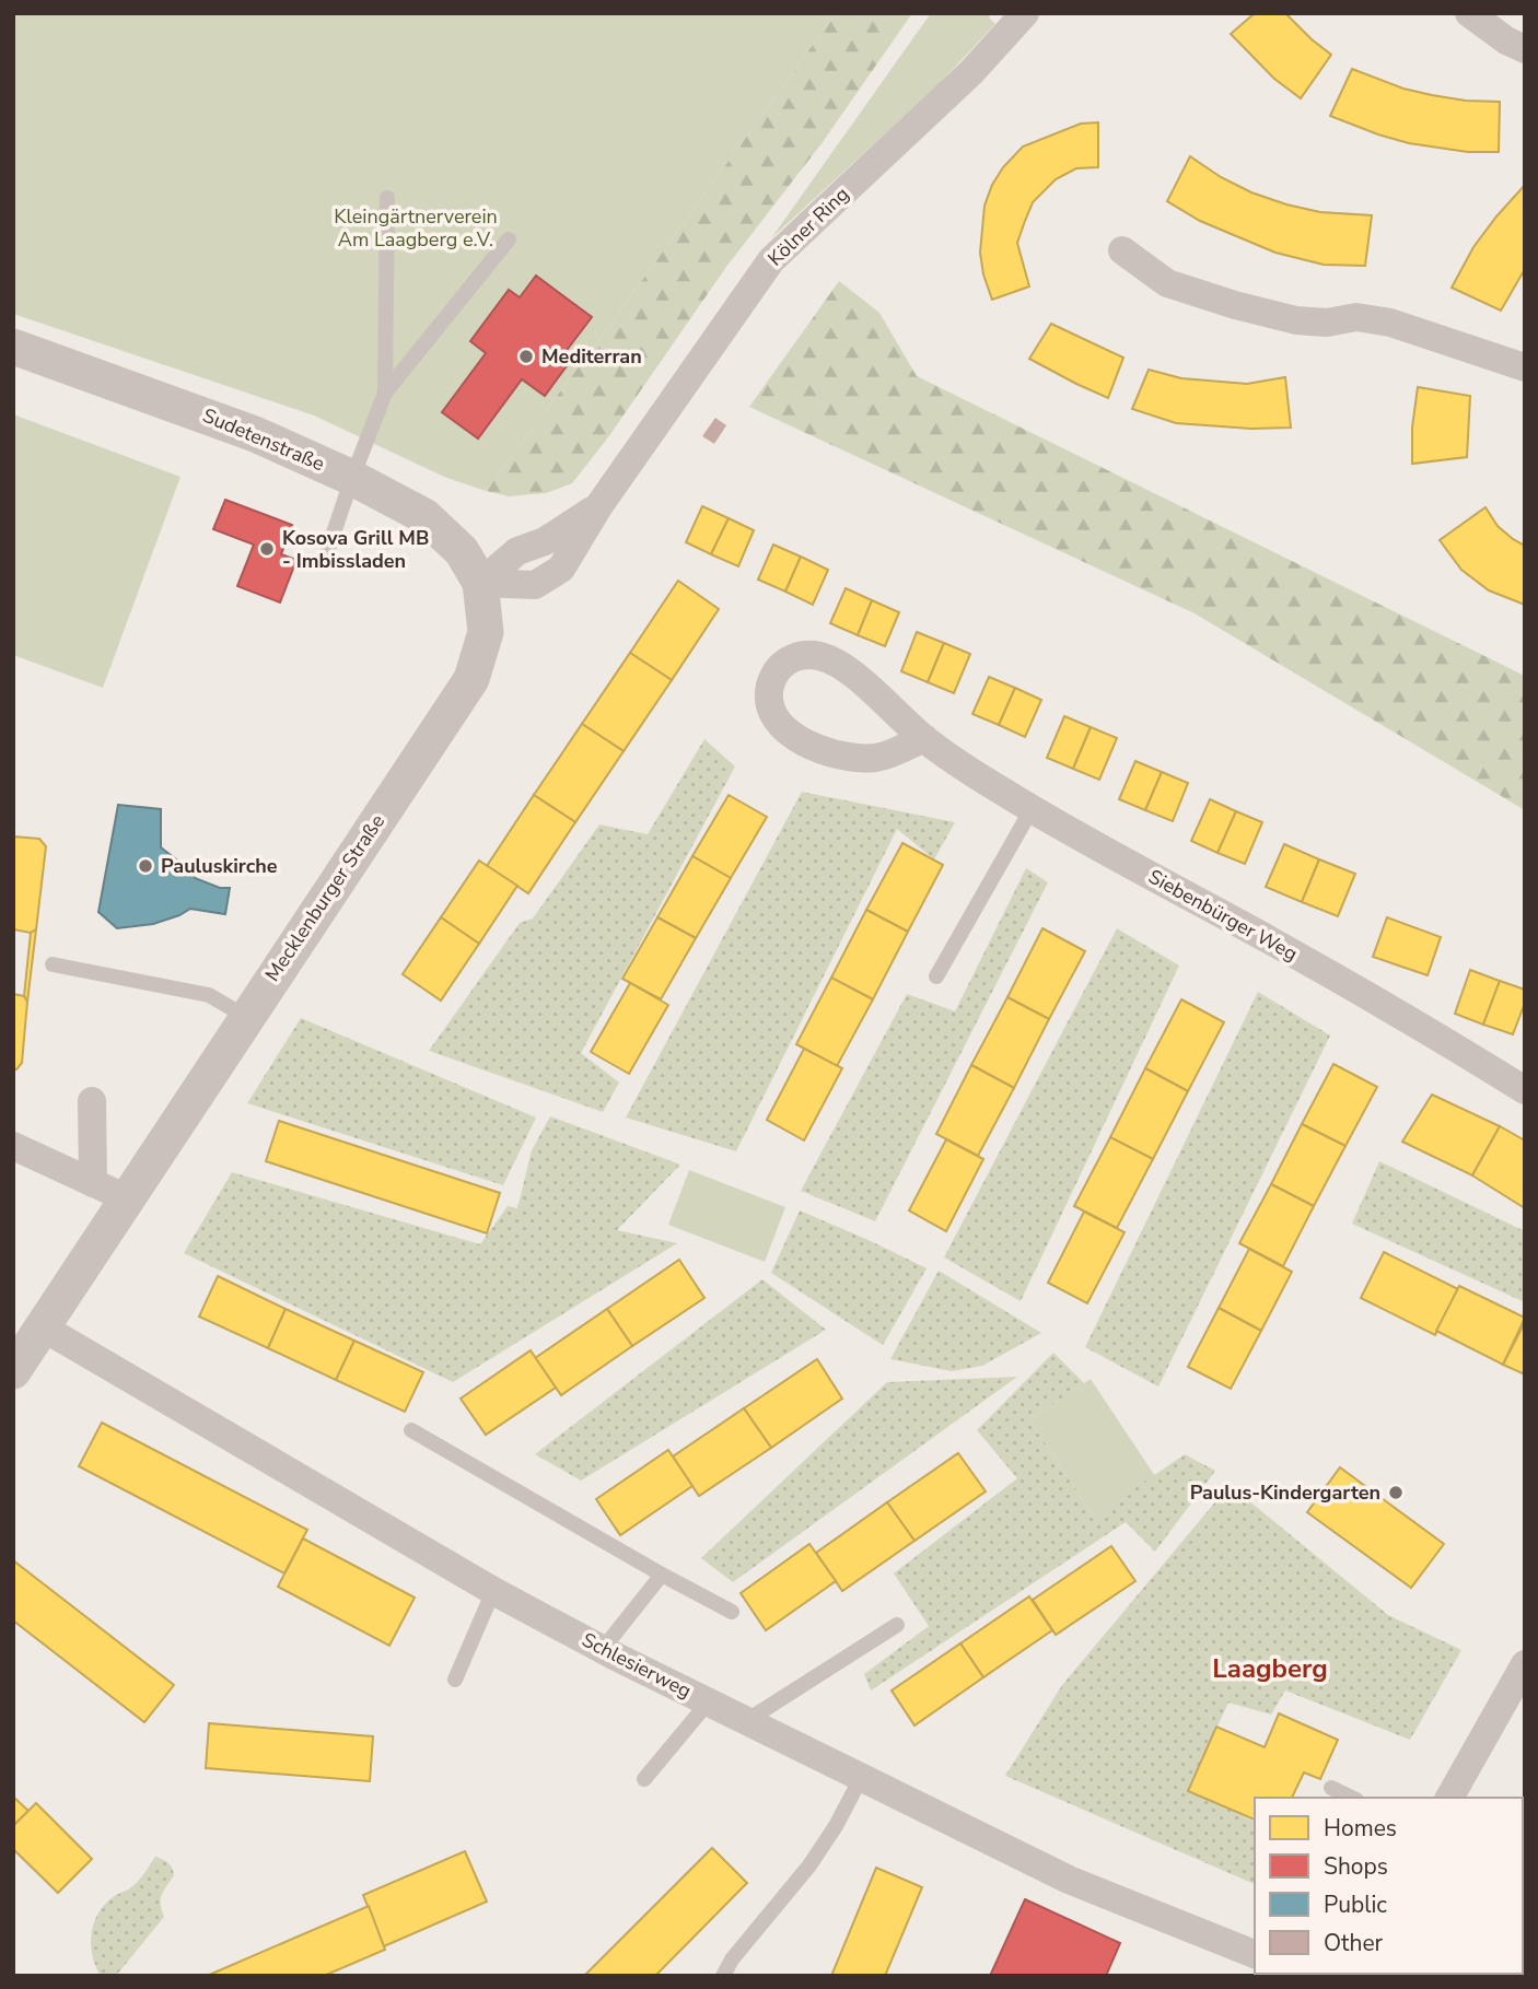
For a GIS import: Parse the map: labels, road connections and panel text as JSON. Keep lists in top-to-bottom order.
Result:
{
  "streets": {
    "street": [
      "Kölner Ring",
      "Sudetenstraße",
      "Mecklenburger Straße",
      "Siebenbürger Weg",
      "Schlesierweg"
    ]
  },
  "crossings": [
    ["Kölner Ring", "Sudetenstraße"],
    ["Kölner Ring", "Mecklenburger Straße"],
    ["Sudetenstraße", "Mecklenburger Straße"],
    ["Mecklenburger Straße", "Schlesierweg"]
  ],
  "districts": ["Laagberg"],
  "parks": ["Kleingärtnerverein Am Laagberg e.V."],
  "places": [
    "Mediterran",
    "Kosova Grill MB - Imbissladen",
    "Pauluskirche",
    "Paulus-Kindergarten"
  ],
  "legend": [
    "Homes",
    "Shops",
    "Public",
    "Other"
  ]
}
